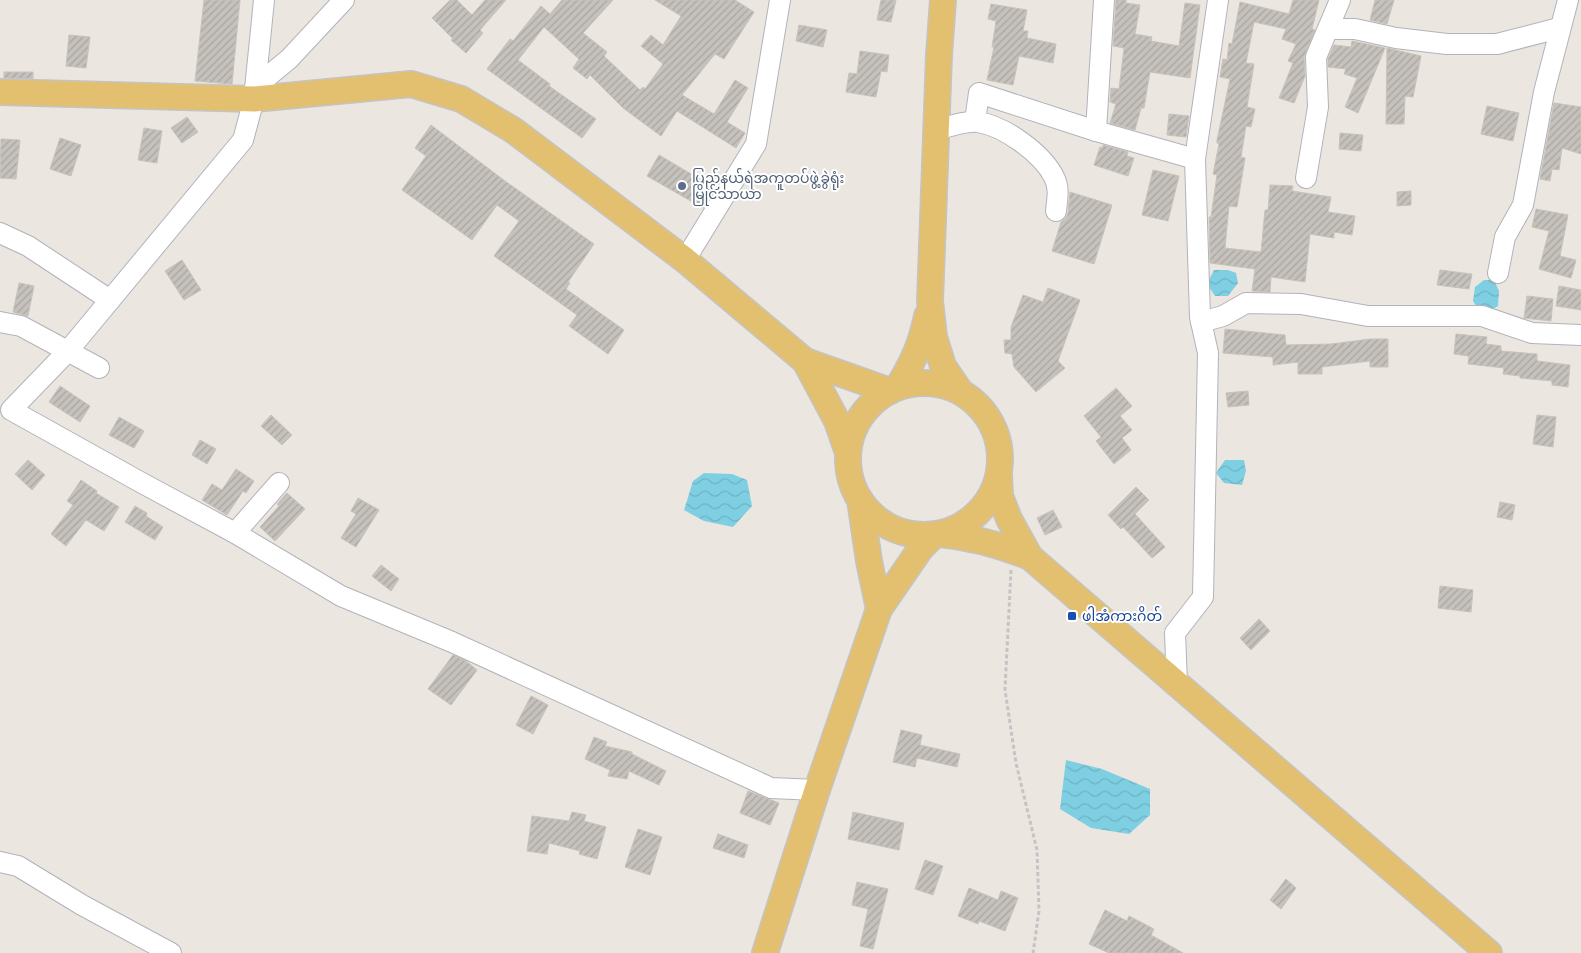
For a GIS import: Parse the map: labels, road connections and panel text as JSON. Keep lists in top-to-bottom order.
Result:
{
  "places": {
    "other": ["ပြည်နယ်ရဲအကူတပ်ဖွဲ့ခွဲရုံး မြိုင်သာယာ"],
    "transit": ["ဖါအံကားဂိတ်"]
  }
}
